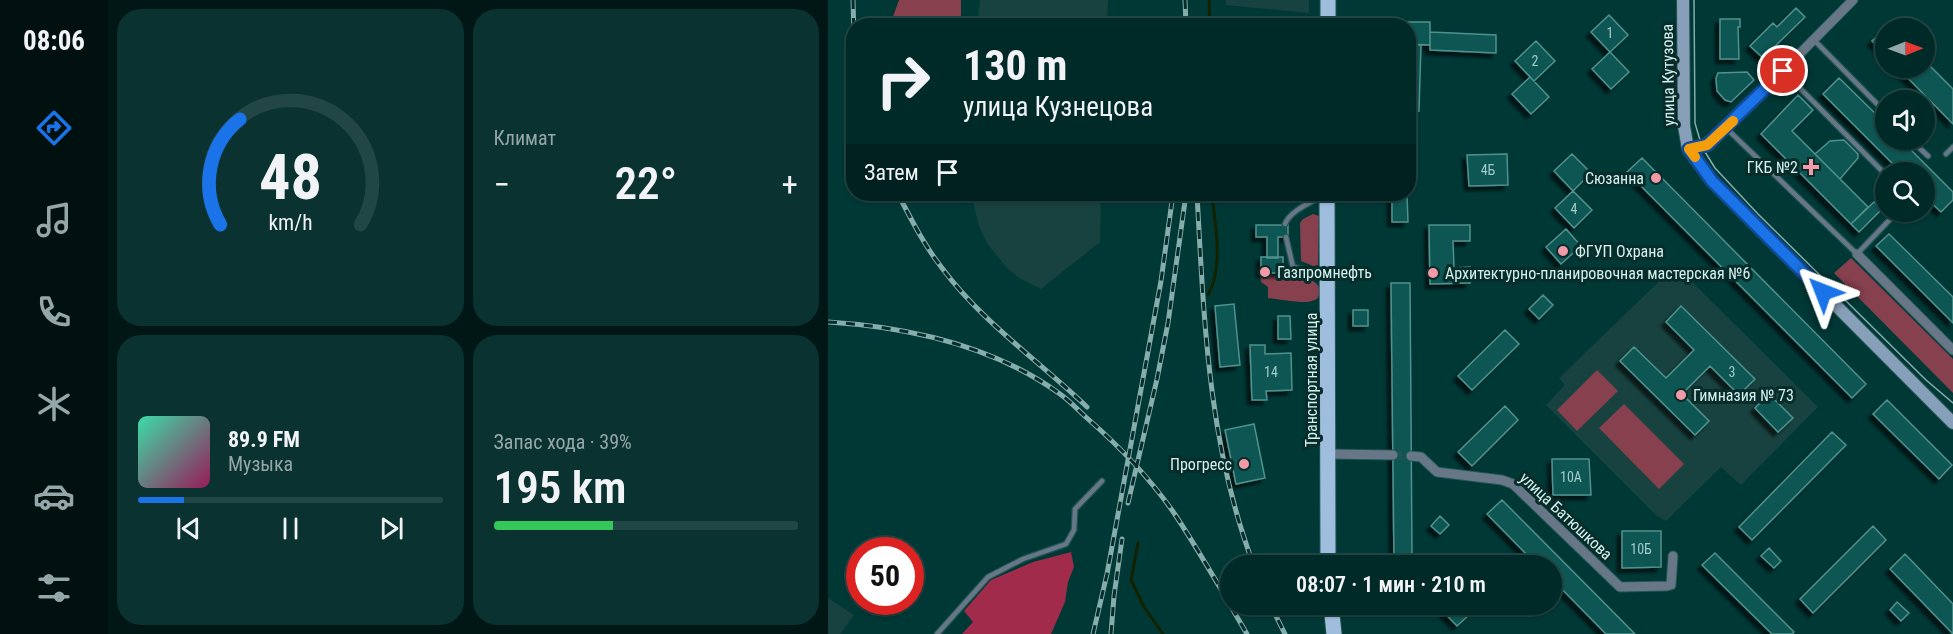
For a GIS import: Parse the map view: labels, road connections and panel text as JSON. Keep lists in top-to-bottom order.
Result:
{
  "streets": {
    "main road": ["улица Кутузова", "Транспортная улица"],
    "street": ["улица Батюшкова"]
  },
  "places": {
    "health": ["ГКБ №2"],
    "other": [
      "Сюзанна",
      "ФГУП Охрана",
      "Газпромнефть",
      "Архитектурно-планировочная мастерская №6",
      "Гимназия № 73",
      "Прогресс"
    ]
  },
  "house_numbers": [
    "1",
    "2",
    "4Б",
    "4",
    "14",
    "3",
    "10А",
    "10Б"
  ],
  "north": "right",
  "page": {
    "tabs": "08:06",
    "tile": [
      "Климат",
      ["Запас хода · 39%", "195 km"]
    ],
    "turn": ["130 m", "улица Кузнецова"],
    "then": "Затем",
    "heat": ["−", "22°", "+"],
    "song": ["89.9 FM", "Музыка"],
    "limit": "50",
    "trip": "08:07 · 1 мин · 210 m",
    "gauge": ["48", "km/h"]
  }
}
